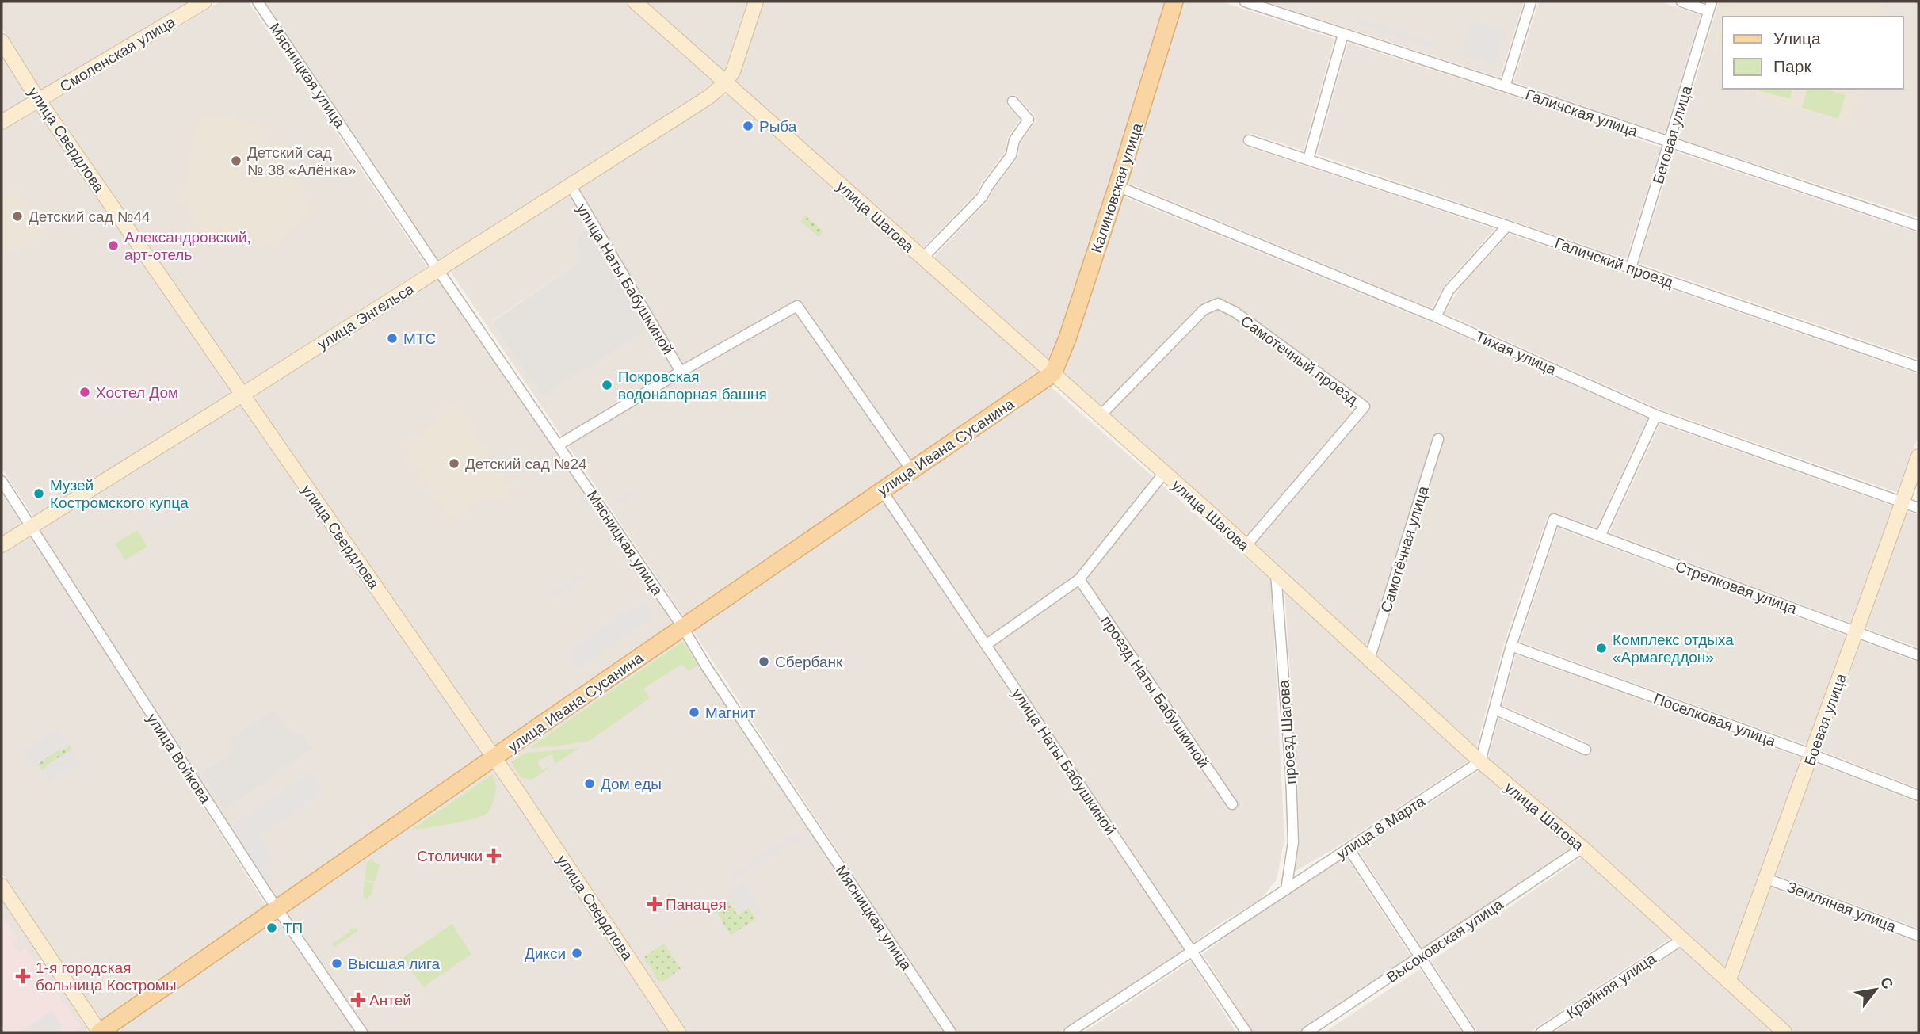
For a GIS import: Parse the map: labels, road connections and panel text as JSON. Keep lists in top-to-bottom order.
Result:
{
  "streets": {
    "main road": [
      "Смоленская улица",
      "улица Свердлова",
      "Калиновская улица",
      "улица Шагова",
      "улица Энгельса",
      "улица Ивана Сусанина",
      "Боевая улица"
    ],
    "street": [
      "Мясницкая улица",
      "Галичская улица",
      "Беговая улица",
      "Галичский проезд",
      "улица Наты Бабушкиной",
      "Тихая улица",
      "Самотечный проезд",
      "Самотёчная улица",
      "Стрелковая улица",
      "проезд Наты Бабушкиной",
      "Поселковая улица",
      "проезд Шагова",
      "улица Войкова",
      "улица 8 Марта",
      "Земляная улица",
      "Высоковская улица",
      "Крайняя улица"
    ]
  },
  "crossings": [
    ["Смоленская улица", "улица Свердлова"],
    ["Мясницкая улица", "улица Наты Бабушкиной"],
    ["Мясницкая улица", "улица Энгельса"],
    ["Мясницкая улица", "улица Ивана Сусанина"],
    ["Галичская улица", "Беговая улица"],
    ["Беговая улица", "Галичский проезд"],
    ["улица Свердлова", "улица Энгельса"],
    ["улица Свердлова", "улица Ивана Сусанина"],
    ["Калиновская улица", "улица Шагова"],
    ["Калиновская улица", "Тихая улица"],
    ["Калиновская улица", "улица Ивана Сусанина"],
    ["улица Шагова", "улица Энгельса"],
    ["улица Шагова", "Самотечный проезд"],
    ["улица Шагова", "улица Ивана Сусанина"],
    ["улица Шагова", "Самотёчная улица"],
    ["улица Шагова", "Боевая улица"],
    ["улица Шагова", "проезд Шагова"],
    ["улица Шагова", "улица 8 Марта"],
    ["улица Шагова", "Высоковская улица"],
    ["улица Шагова", "Крайняя улица"],
    ["улица Наты Бабушкиной", "улица Энгельса"],
    ["улица Наты Бабушкиной", "улица Ивана Сусанина"],
    ["улица Наты Бабушкиной", "улица 8 Марта"],
    ["улица Энгельса", "улица Войкова"],
    ["Тихая улица", "Боевая улица"],
    ["улица Ивана Сусанина", "улица Войкова"],
    ["Стрелковая улица", "Поселковая улица"],
    ["Стрелковая улица", "Боевая улица"],
    ["Поселковая улица", "Боевая улица"],
    ["Боевая улица", "Земляная улица"],
    ["проезд Шагова", "улица 8 Марта"]
  ],
  "places": {
    "other": [
      "Рыба",
      "Детский сад № 38 «Алёнка»",
      "Детский сад №44",
      "Александровский, арт-отель",
      "МТС",
      "Покровская водонапорная башня",
      "Хостел Дом",
      "Детский сад №24",
      "Музей Костромского купца",
      "Комплекс отдыха «Армагеддон»",
      "Сбербанк",
      "Магнит",
      "Дом еды",
      "ТП",
      "Дикси",
      "Высшая лига"
    ],
    "health": [
      "Столички",
      "Панацея",
      "1-я городская больница Костромы",
      "Антей"
    ]
  },
  "legend": ["Улица", "Парк"],
  "north": "top right"
}
